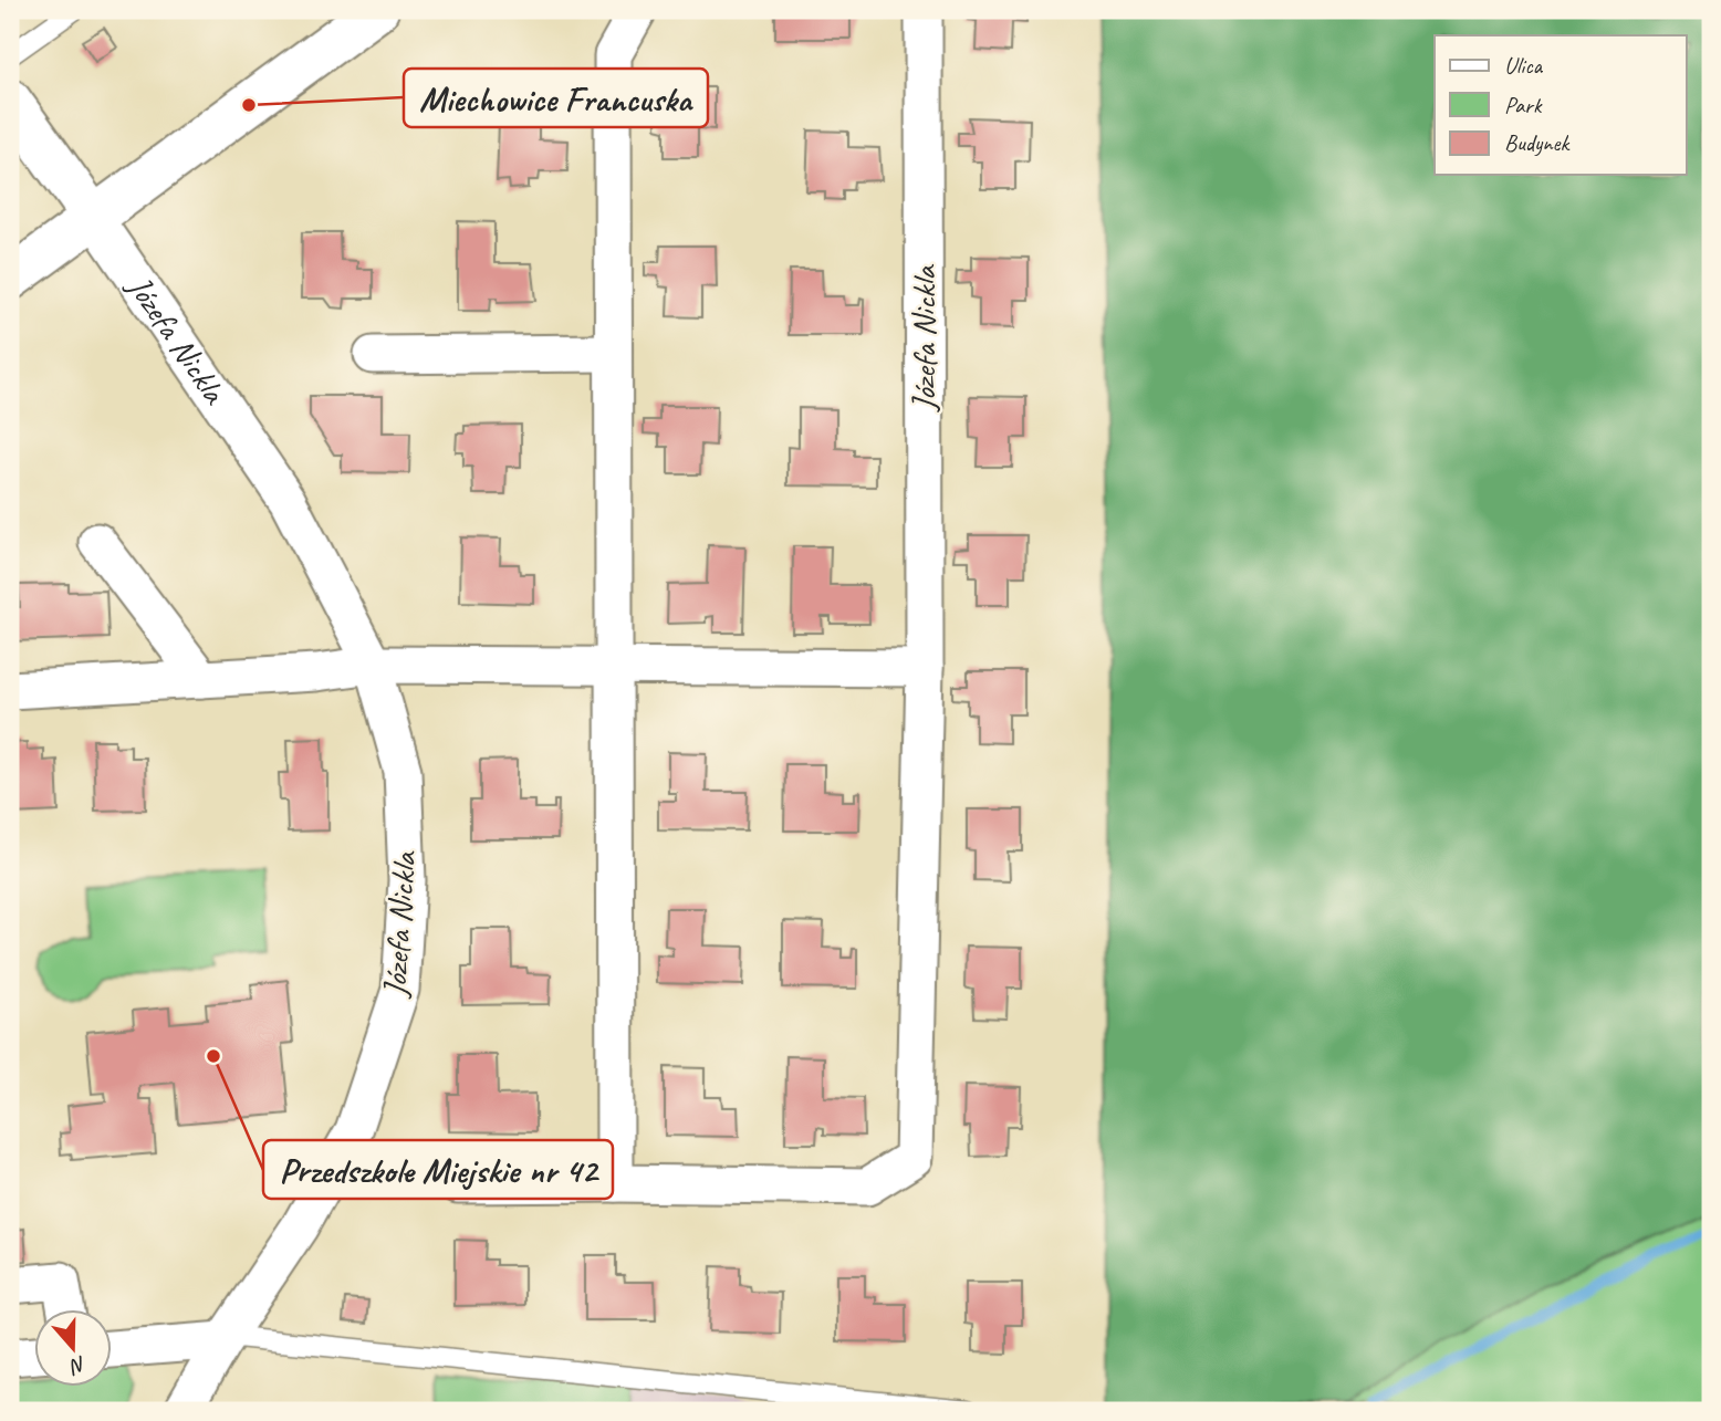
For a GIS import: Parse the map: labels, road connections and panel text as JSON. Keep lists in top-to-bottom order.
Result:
{
  "streets": {
    "street": ["Józefa Nickla"]
  },
  "places": ["Miechowice Francuska", "Przedszkole Miejskie nr 42"],
  "legend": ["Ulica", "Park", "Budynek"],
  "north": "bottom"
}
